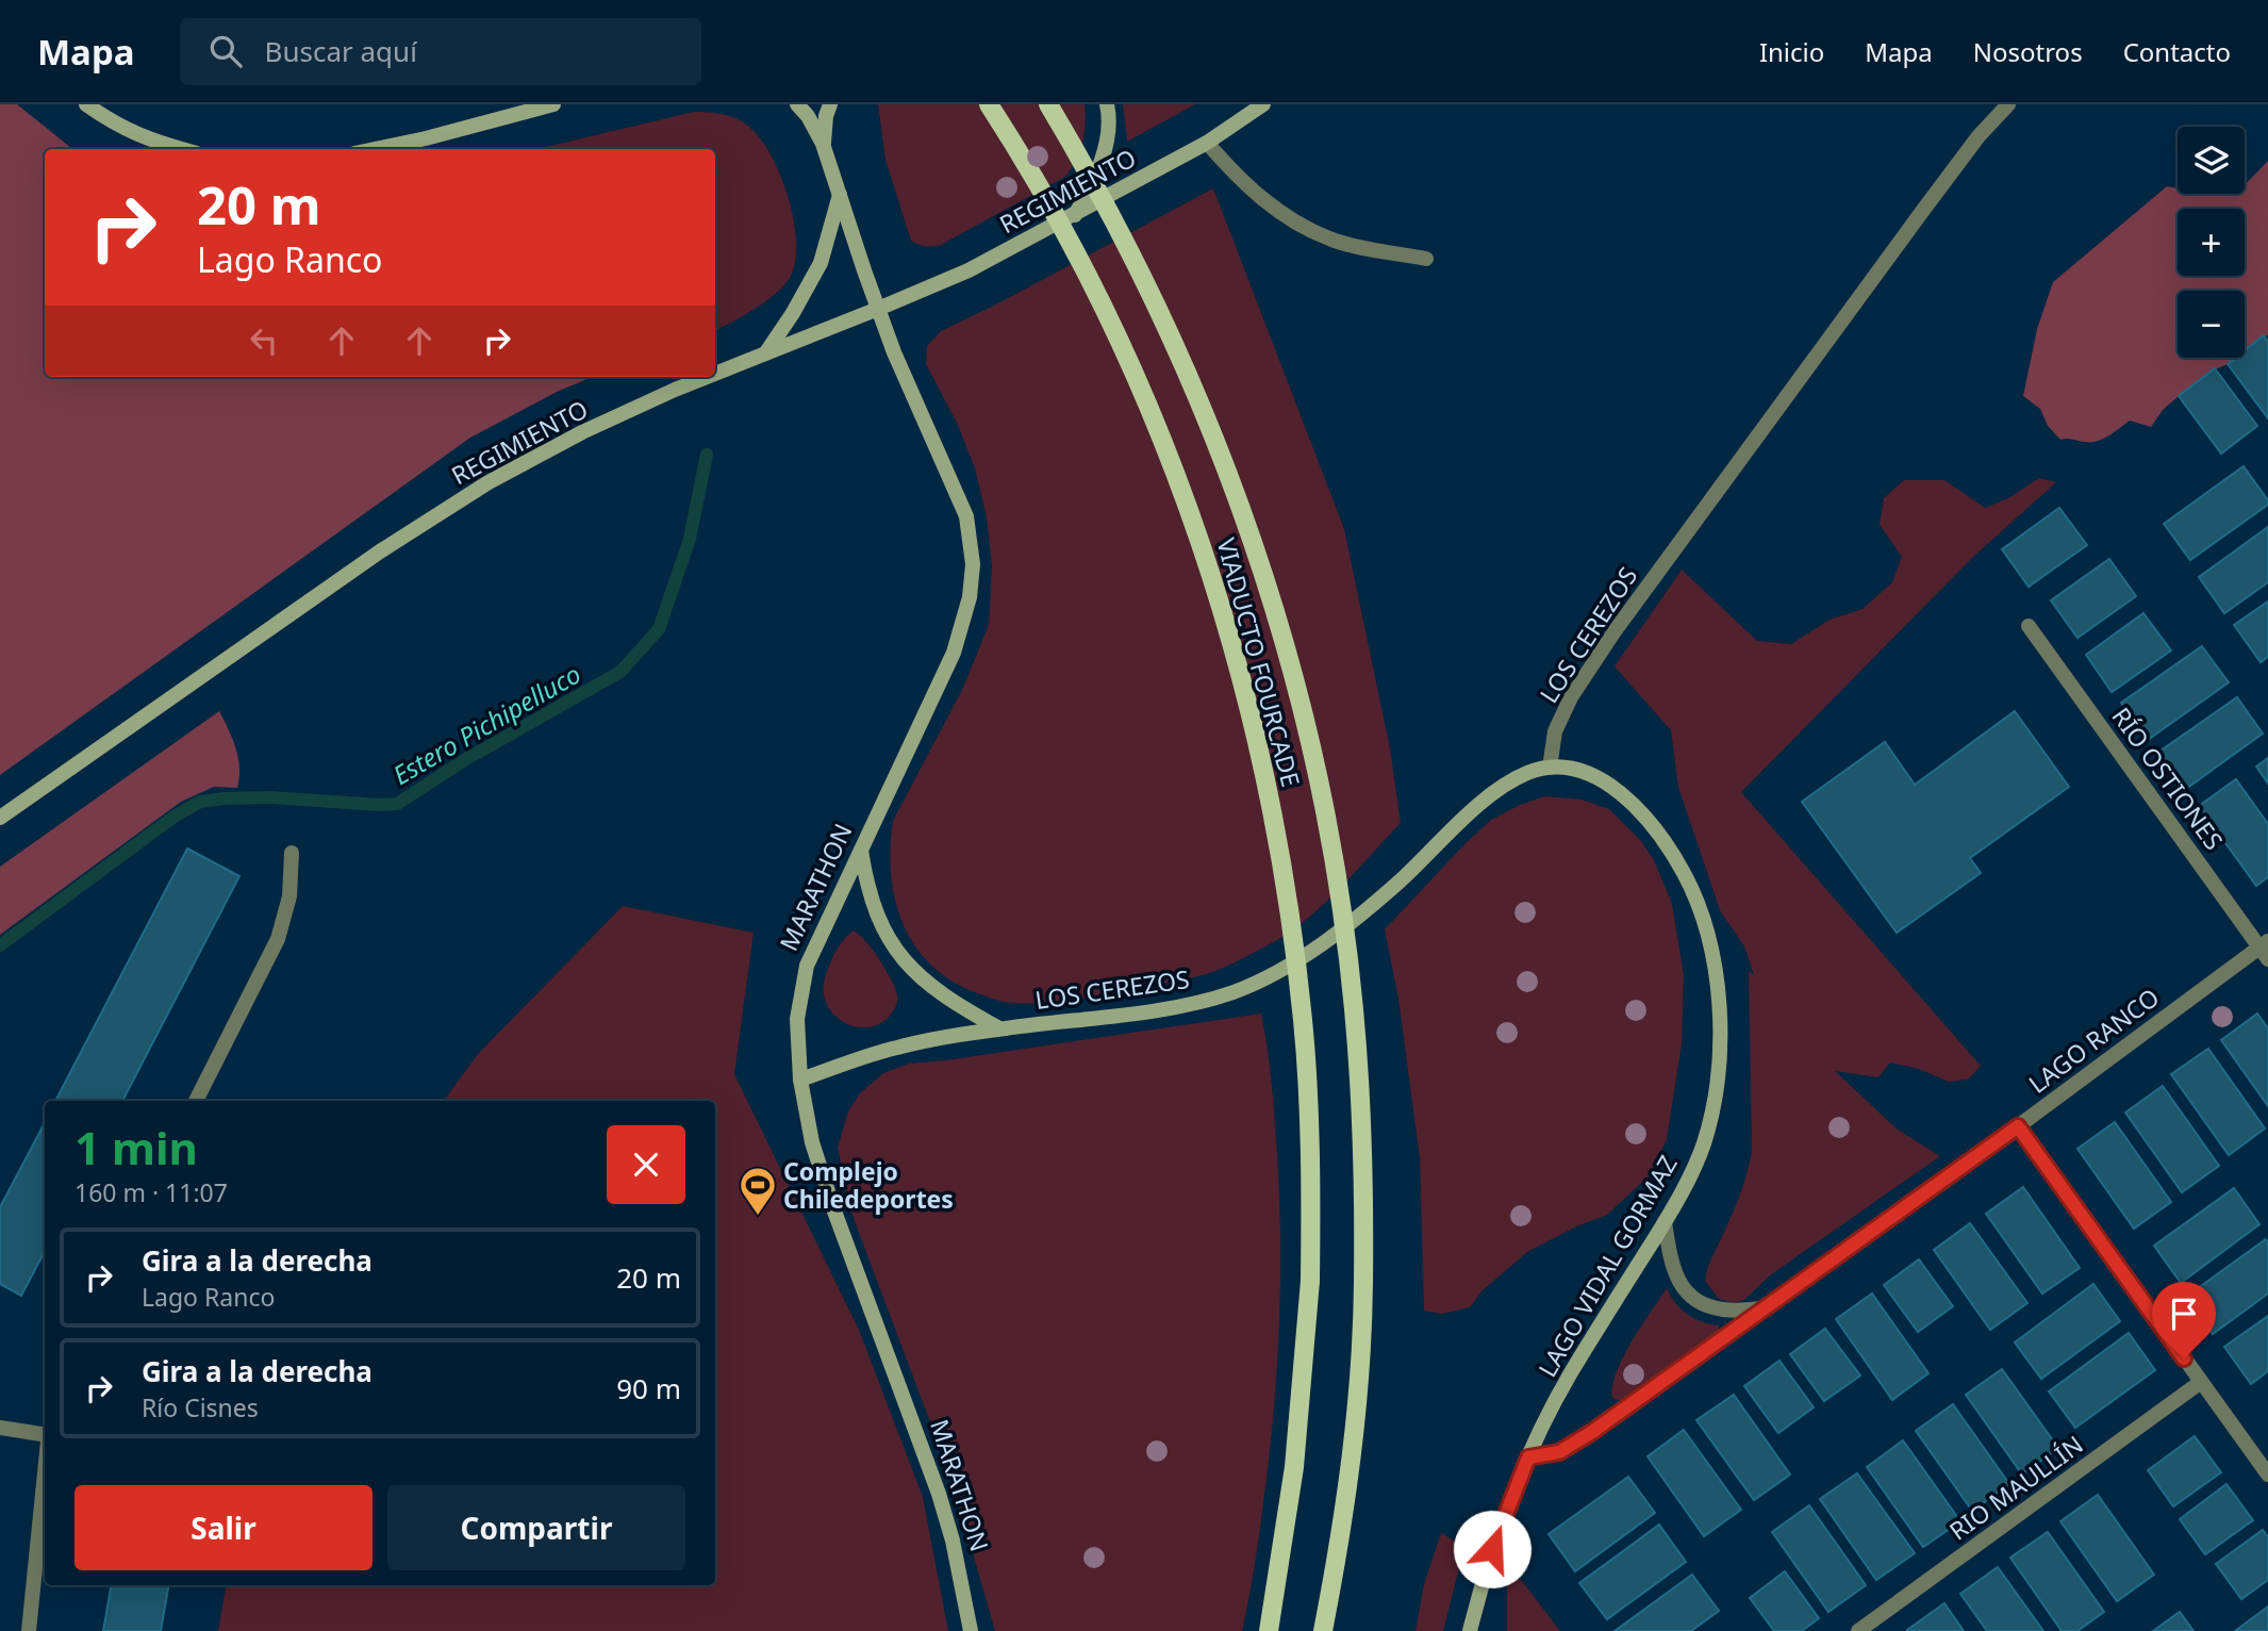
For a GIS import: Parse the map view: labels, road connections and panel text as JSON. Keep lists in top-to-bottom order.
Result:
{
  "streets": {
    "main road": ["VIADUCTO FOURCADE"],
    "street": [
      "REGIMIENTO",
      "LOS CEREZOS",
      "RÍO OSTIONES",
      "MARATHON",
      "LAGO RANCO",
      "LAGO VIDAL GORMAZ",
      "RIO MAULLÍN"
    ]
  },
  "crossings": [
    ["REGIMIENTO", "MARATHON"],
    ["LOS CEREZOS", "MARATHON"],
    ["LOS CEREZOS", "LAGO VIDAL GORMAZ"],
    ["RÍO OSTIONES", "LAGO RANCO"],
    ["LAGO RANCO", "LAGO VIDAL GORMAZ"]
  ],
  "water": ["Estero Pichipelluco"],
  "places": {
    "sports": ["Complejo Chiledeportes"]
  },
  "page": {
    "header": "Mapa",
    "search": "Buscar aquí",
    "nav": [
      "Inicio",
      "Mapa",
      "Nosotros",
      "Contacto"
    ],
    "map_buttons": ["+", "−"],
    "turn": ["20 m", "Lago Ranco"],
    "heading": ["1 min", "160 m · 11:07"],
    "list": [
      {
        "name": "Gira a la derecha",
        "note": "Lago Ranco",
        "value": "20 m"
      },
      {
        "name": "Gira a la derecha",
        "note": "Río Cisnes",
        "value": "90 m"
      }
    ],
    "buttons": ["Salir", "Compartir"]
  }
}
